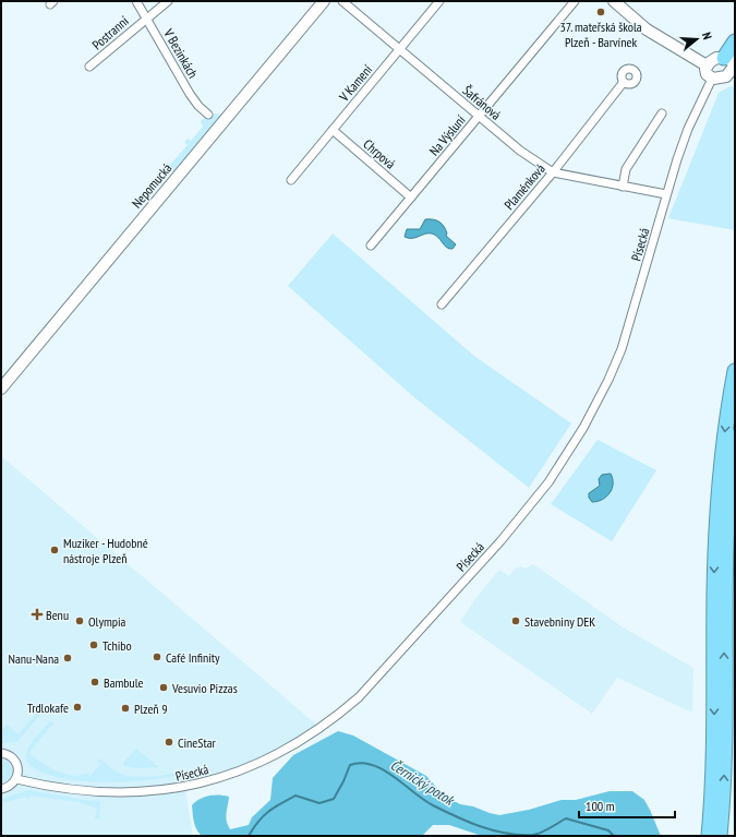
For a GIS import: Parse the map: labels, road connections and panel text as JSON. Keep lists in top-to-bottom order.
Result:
{
  "streets": {
    "street": [
      "Postranní",
      "V Bezinkách",
      "V Kamení",
      "Šafránová",
      "Na Výsluní",
      "Chrpová",
      "Nepomucká",
      "Plaménková",
      "Písecká"
    ]
  },
  "crossings": [
    ["Postranní", "V Bezinkách"],
    ["V Kamení", "Šafránová"],
    ["V Kamení", "Chrpová"],
    ["Šafránová", "Na Výsluní"],
    ["Šafránová", "Plaménková"],
    ["Šafránová", "Písecká"],
    ["Na Výsluní", "Chrpová"]
  ],
  "water": ["Černický potok"],
  "places": {
    "other": [
      "37. mateřská škola Plzeň - Barvínek",
      "Muziker - Hudobné nástroje Plzeň",
      "Olympia",
      "Stavebniny DEK",
      "Tchibo",
      "Café Infinity",
      "Nanu-Nana",
      "Bambule",
      "Vesuvio Pizzas",
      "Trdlokafe",
      "Plzeň 9",
      "CineStar"
    ],
    "health": ["Benu"]
  },
  "scale_bar": "100 m",
  "north": "right"
}
